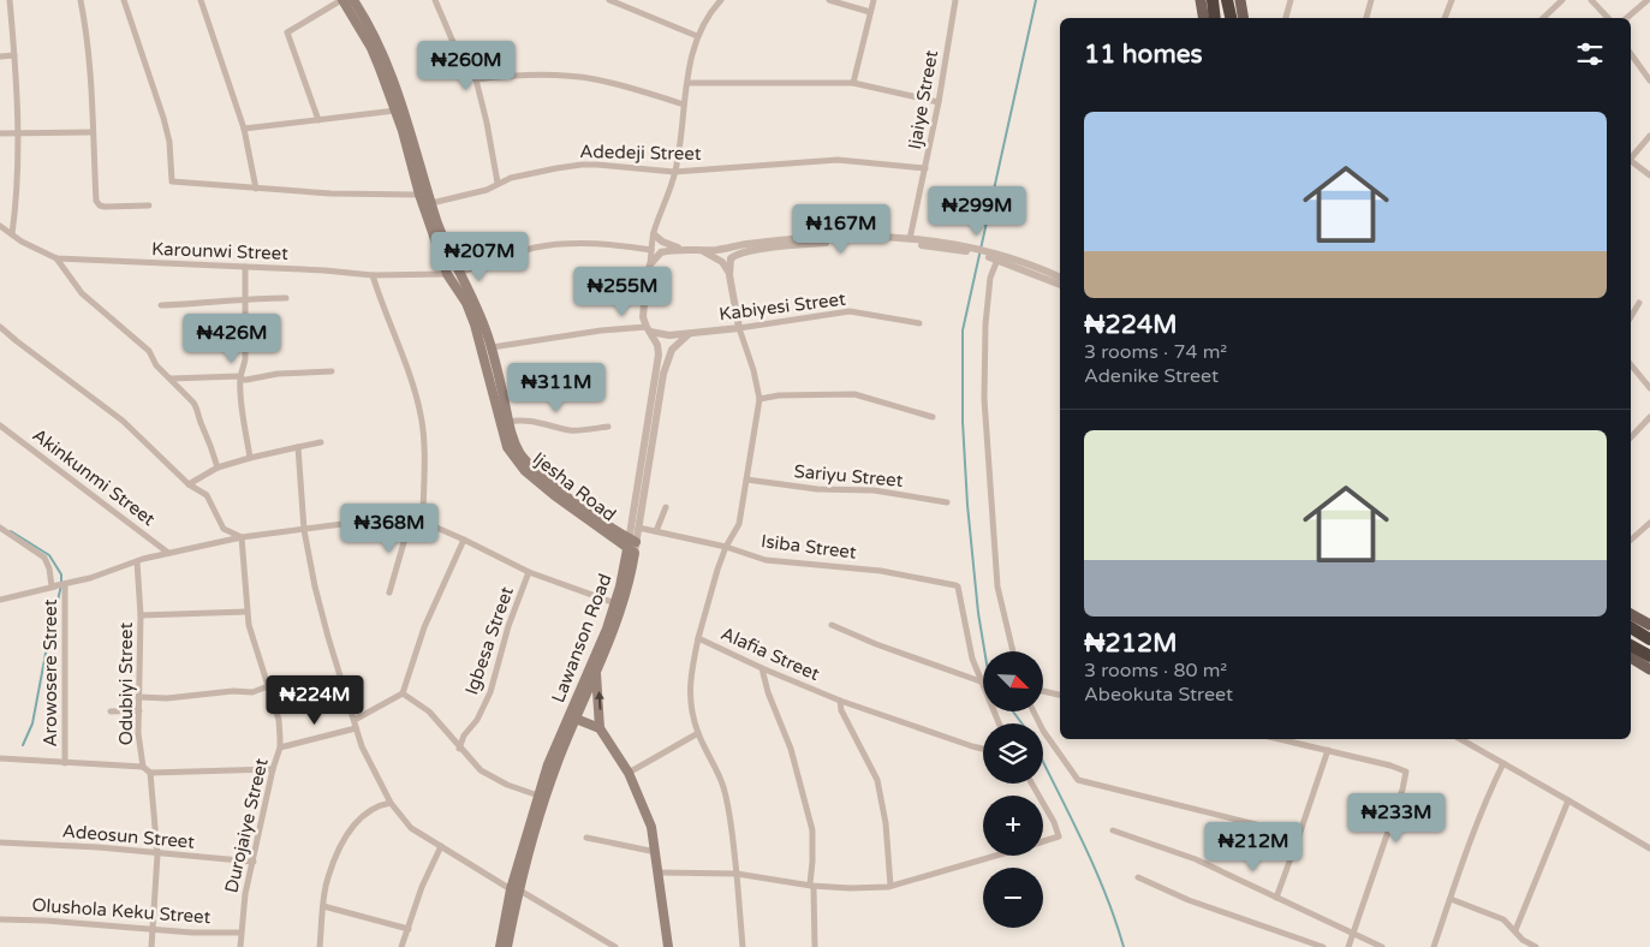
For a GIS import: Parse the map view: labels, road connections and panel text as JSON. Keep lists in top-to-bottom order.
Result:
{
  "streets": {
    "main road": ["Ijesha Road", "Lawanson Road"],
    "street": [
      "Ijaiye Street",
      "Adedeji Street",
      "Karounwi Street",
      "Kabiyesi Street",
      "Sariyu Street",
      "Akinkunmi Street",
      "Isiba Street",
      "Igbesa Street",
      "Alafia Street",
      "Arowosere Street",
      "Odubiyi Street",
      "Durojaiye Street",
      "Adeosun Street",
      "Olushola Keku Street"
    ]
  },
  "crossings": [
    ["Ijaiye Street", "Adedeji Street"],
    ["Adedeji Street", "Ijesha Road"],
    ["Karounwi Street", "Ijesha Road"],
    ["Kabiyesi Street", "Lawanson Road"],
    ["Ijesha Road", "Lawanson Road"],
    ["Durojaiye Street", "Adeosun Street"],
    ["Durojaiye Street", "Olushola Keku Street"]
  ],
  "north": "bottom right",
  "page": {
    "heading": "11 homes",
    "price": [
      "₦260M",
      "₦299M",
      "₦167M",
      "₦207M",
      "₦255M",
      "₦426M",
      "₦311M",
      "₦368M",
      "₦224M",
      "₦233M",
      "₦212M"
    ],
    "list": [
      {
        "name": "₦224M",
        "note": "3 rooms · 74 m² · Adenike Street"
      },
      {
        "name": "₦212M",
        "note": "3 rooms · 80 m² · Abeokuta Street"
      }
    ],
    "map_buttons": ["+", "−"]
  }
}
